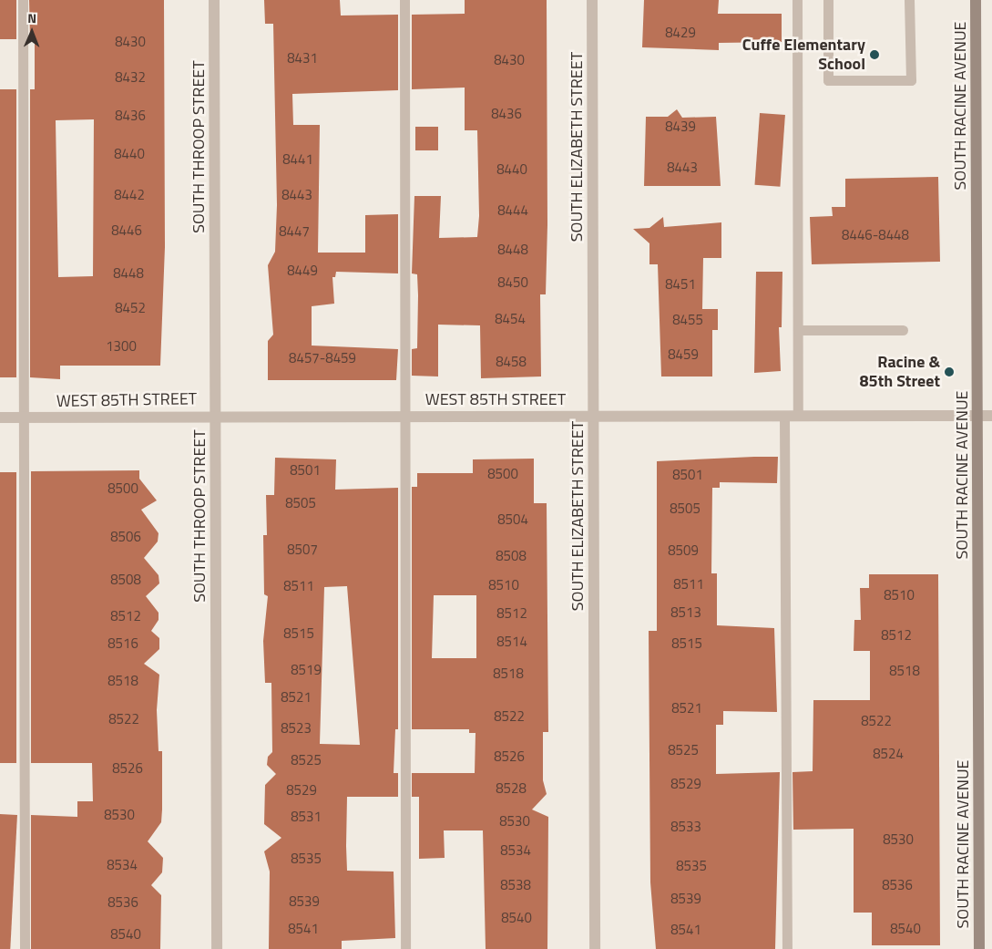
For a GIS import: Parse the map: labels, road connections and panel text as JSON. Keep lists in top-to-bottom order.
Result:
{
  "streets": {
    "street": [
      "SOUTH RACINE AVENUE",
      "SOUTH THROOP STREET",
      "SOUTH ELIZABETH STREET",
      "WEST 85TH STREET"
    ]
  },
  "crossings": [
    ["SOUTH RACINE AVENUE", "WEST 85TH STREET"],
    ["SOUTH THROOP STREET", "WEST 85TH STREET"],
    ["SOUTH ELIZABETH STREET", "WEST 85TH STREET"]
  ],
  "places": ["Cuffe Elementary School", "Racine & 85th Street"],
  "house_numbers": [
    "8429",
    "8430",
    "8431",
    "8430",
    "8432",
    "8436",
    "8436",
    "8439",
    "8440",
    "8441",
    "8443",
    "8440",
    "8442",
    "8443",
    "8444",
    "8446",
    "8447",
    "8446-8448",
    "8448",
    "8449",
    "8448",
    "8450",
    "8451",
    "8452",
    "8454",
    "8455",
    "1300",
    "8459",
    "8457-8459",
    "8458",
    "8501",
    "8500",
    "8501",
    "8500",
    "8505",
    "8505",
    "8504",
    "8506",
    "8507",
    "8509",
    "8508",
    "8508",
    "8511",
    "8510",
    "8511",
    "8510",
    "8513",
    "8512",
    "8512",
    "8515",
    "8512",
    "8514",
    "8516",
    "8515",
    "8519",
    "8518",
    "8518",
    "8518",
    "8521",
    "8521",
    "8522",
    "8522",
    "8522",
    "8523",
    "8525",
    "8524",
    "8526",
    "8525",
    "8526",
    "8529",
    "8528",
    "8529",
    "8530",
    "8531",
    "8530",
    "8533",
    "8530",
    "8534",
    "8535",
    "8534",
    "8535",
    "8538",
    "8536",
    "8539",
    "8539",
    "8536",
    "8540",
    "8541",
    "8540",
    "8541",
    "8540"
  ],
  "north": "top"
}
